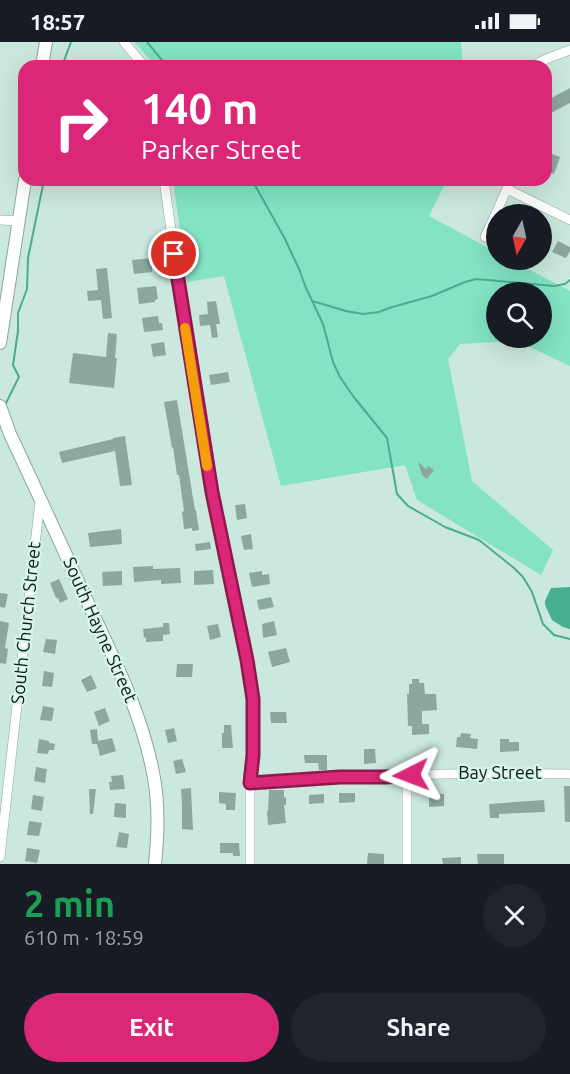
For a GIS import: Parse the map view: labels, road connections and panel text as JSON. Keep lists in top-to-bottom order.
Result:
{
  "streets": {
    "main road": ["South Hayne Street"],
    "street": ["South Church Street", "Bay Street"]
  },
  "crossings": [
    ["South Church Street", "South Hayne Street"]
  ],
  "north": "bottom",
  "page": {
    "status": "18:57",
    "turn": ["140 m", "Parker Street"],
    "heading": ["2 min", "610 m · 18:59"],
    "buttons": ["Exit", "Share"]
  }
}
